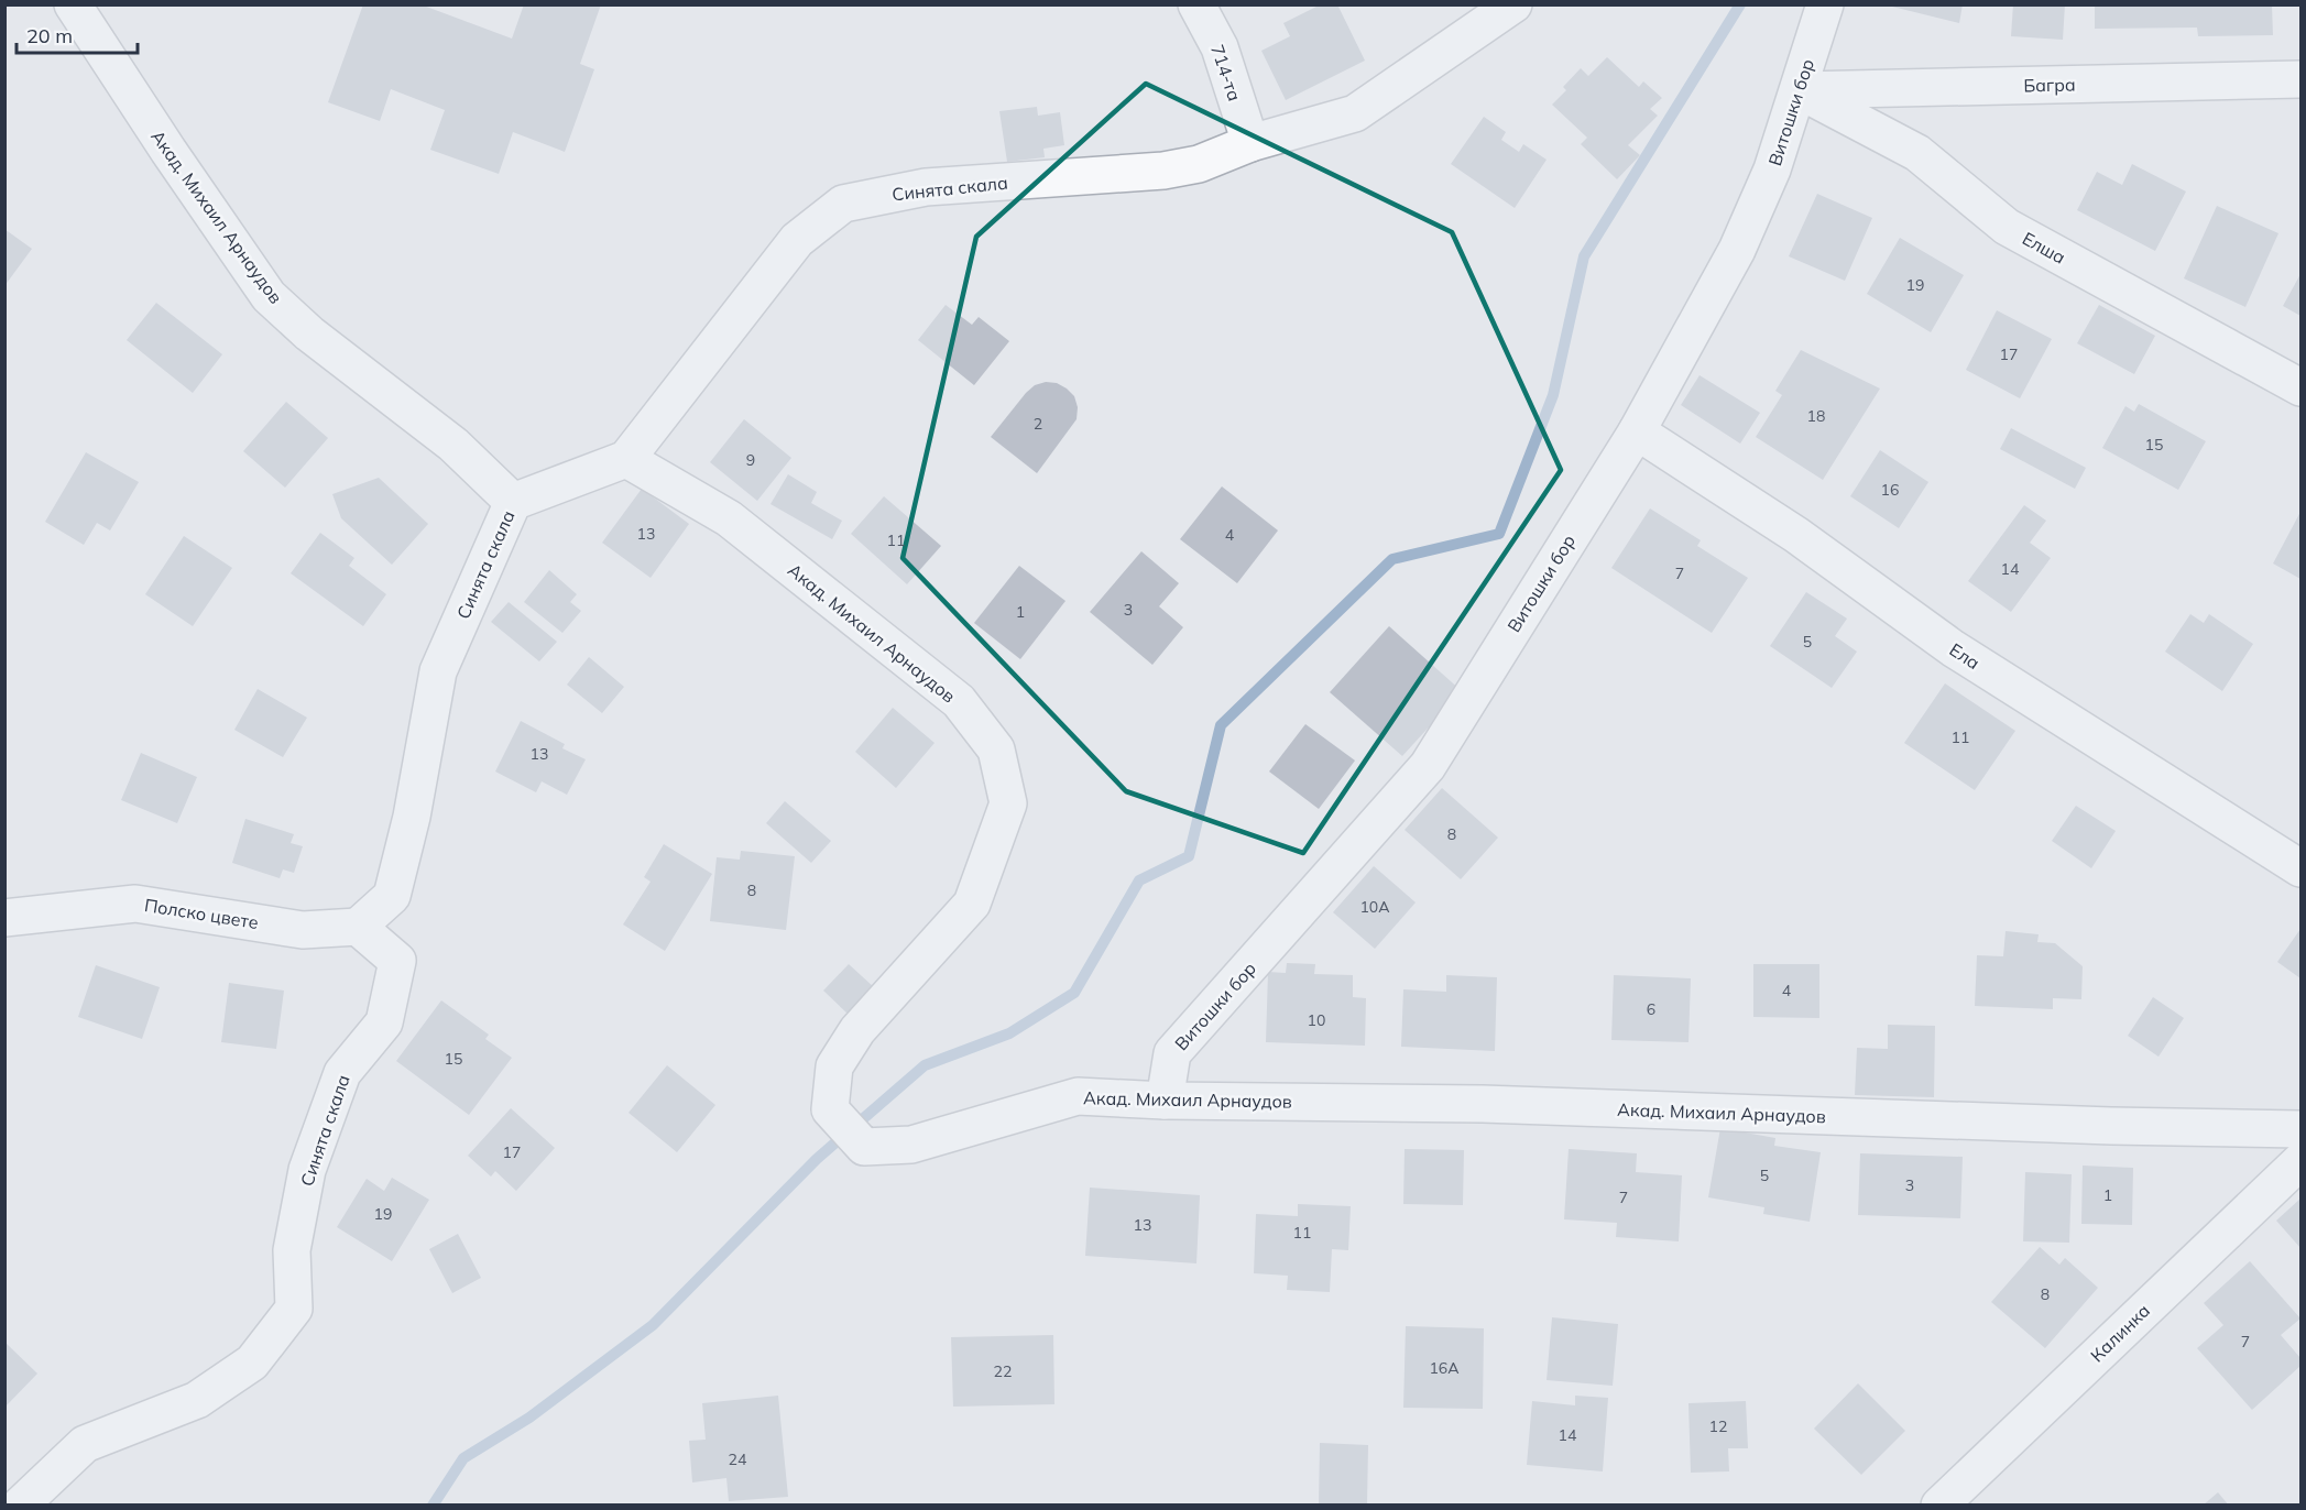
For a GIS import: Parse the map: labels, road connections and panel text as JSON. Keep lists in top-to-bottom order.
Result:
{
  "streets": {
    "street": [
      "714-та",
      "Багра",
      "Витошки бор",
      "Синята скала",
      "Акад. Михаил Арнаудов",
      "Елша",
      "Ела",
      "Полско цвете",
      "Калинка"
    ]
  },
  "crossings": [
    ["714-та", "Синята скала"],
    ["Багра", "Витошки бор"],
    ["Багра", "Елша"],
    ["Витошки бор", "Акад. Михаил Арнаудов"],
    ["Витошки бор", "Елша"],
    ["Витошки бор", "Ела"],
    ["Синята скала", "Акад. Михаил Арнаудов"],
    ["Синята скала", "Полско цвете"]
  ],
  "house_numbers": [
    "19",
    "17",
    "18",
    "2",
    "15",
    "9",
    "16",
    "13",
    "4",
    "11",
    "14",
    "7",
    "3",
    "1",
    "5",
    "11",
    "13",
    "8",
    "8",
    "10А",
    "4",
    "6",
    "10",
    "15",
    "17",
    "5",
    "3",
    "1",
    "7",
    "19",
    "13",
    "11",
    "8",
    "7",
    "16А",
    "22",
    "12",
    "14",
    "24"
  ],
  "scale_bar": "20 m"
}
